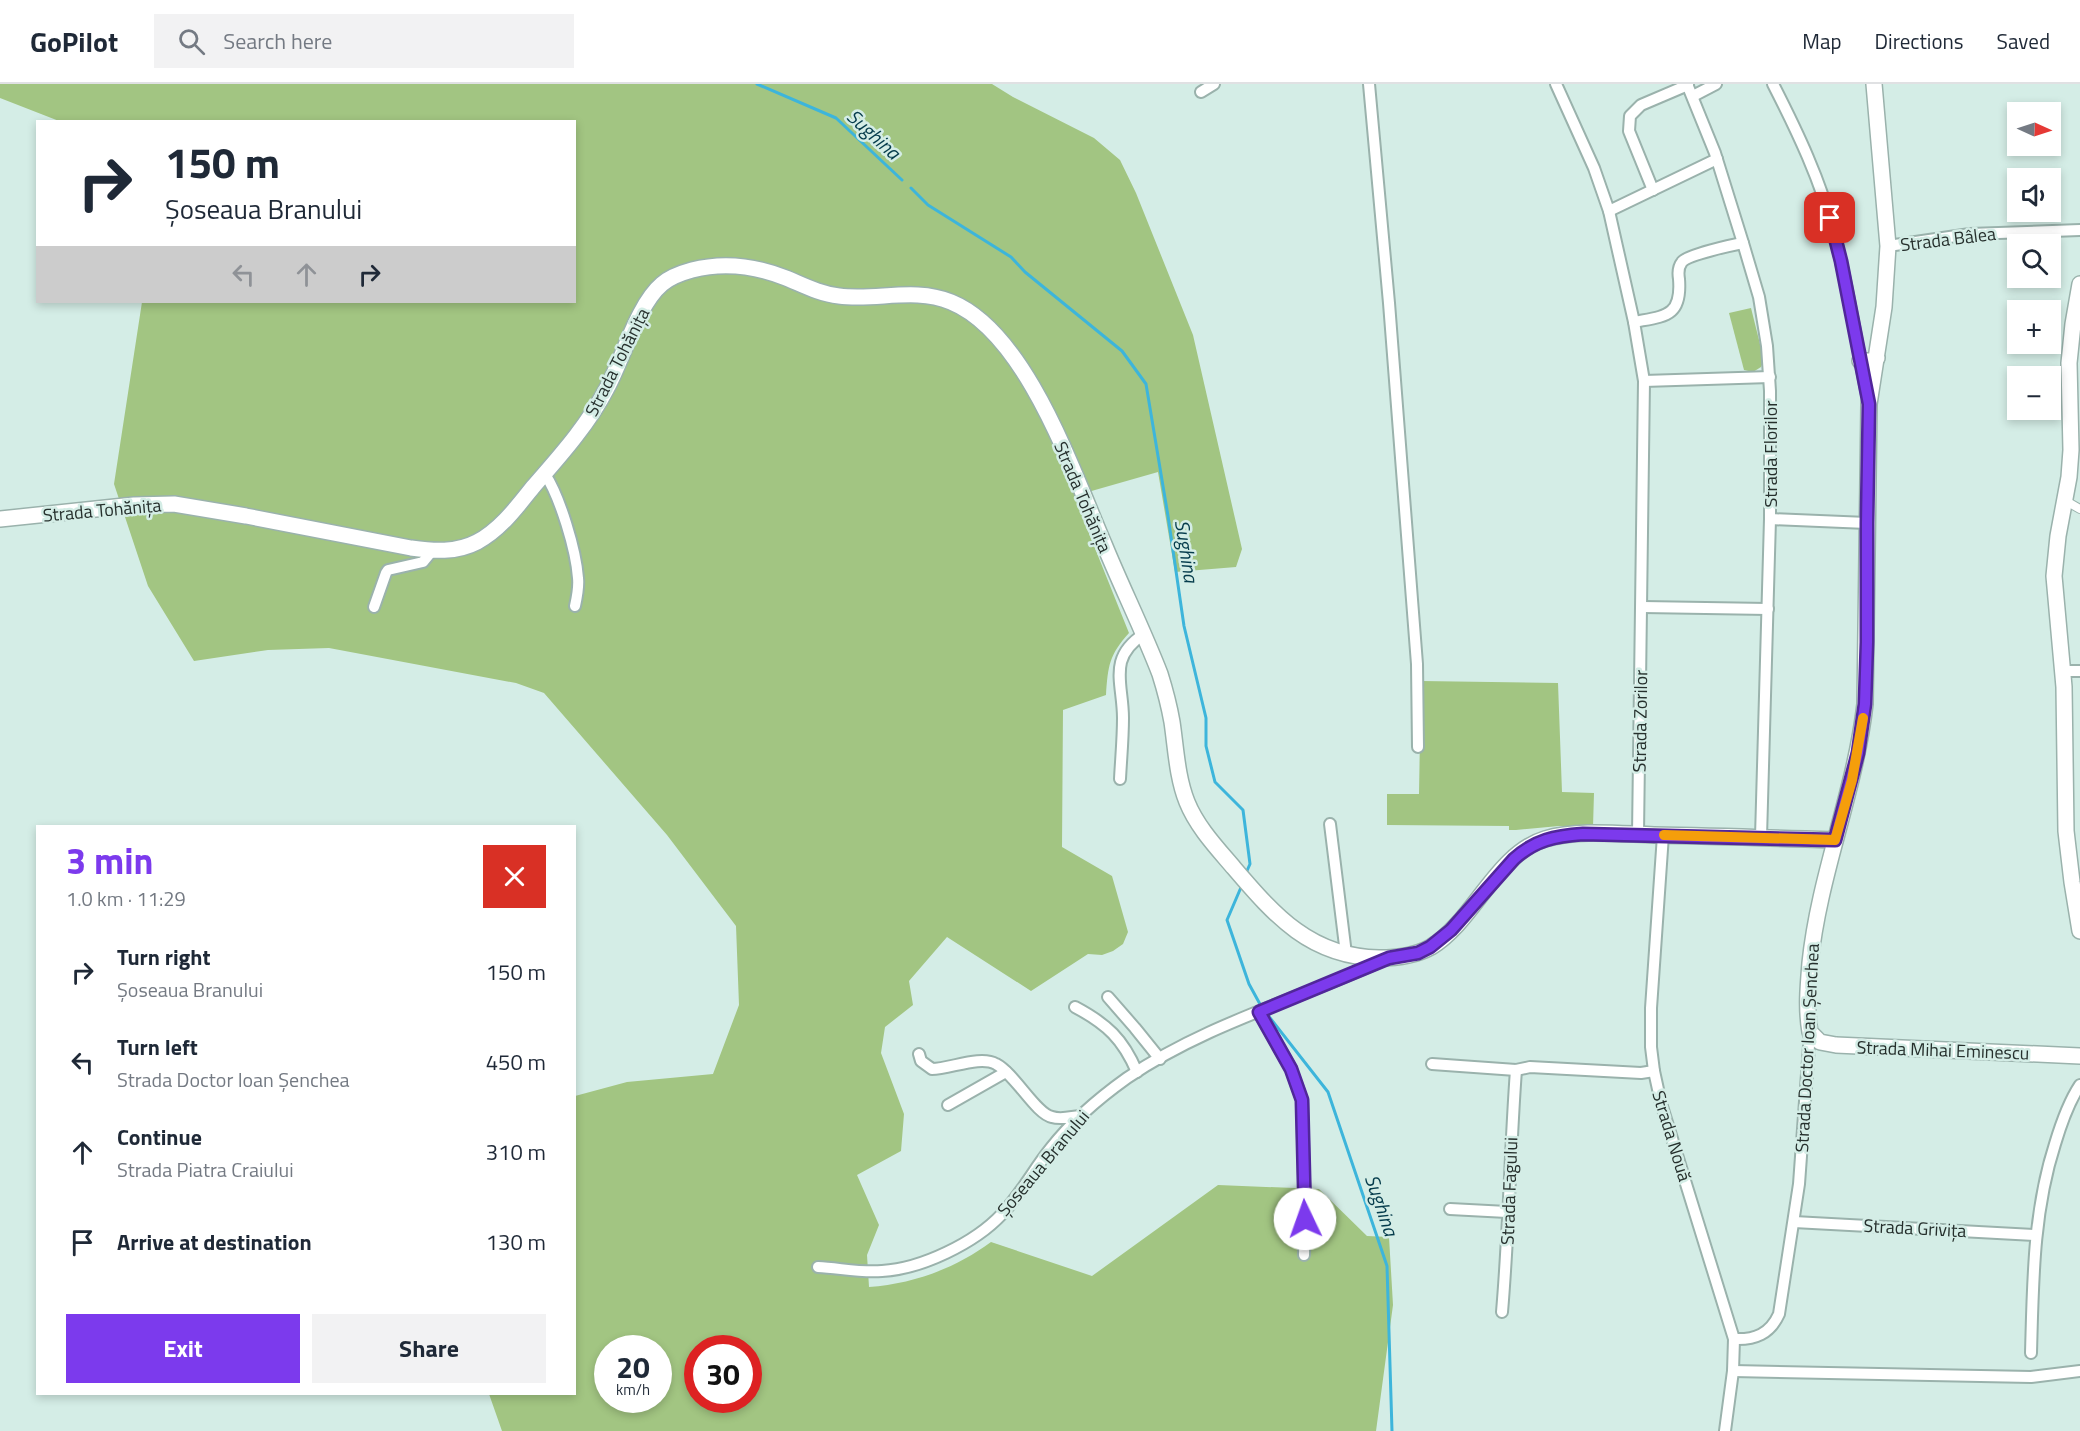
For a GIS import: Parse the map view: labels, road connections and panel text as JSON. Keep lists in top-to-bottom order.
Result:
{
  "streets": {
    "main road": [
      "Strada Tohănița",
      "Strada Doctor Ioan Șenchea",
      "Strada Mihai Eminescu",
      "Șoseaua Branului"
    ],
    "street": [
      "Strada Bâlea",
      "Strada Florilor",
      "Strada Zorilor",
      "Strada Nouă",
      "Strada Fagului",
      "Strada Grivița"
    ]
  },
  "crossings": [
    ["Strada Bâlea", "Strada Doctor Ioan Șenchea"],
    ["Strada Tohănița", "Șoseaua Branului"],
    ["Strada Florilor", "Șoseaua Branului"],
    ["Strada Zorilor", "Șoseaua Branului"],
    ["Strada Doctor Ioan Șenchea", "Strada Mihai Eminescu"],
    ["Strada Doctor Ioan Șenchea", "Strada Nouă"],
    ["Strada Doctor Ioan Șenchea", "Șoseaua Branului"],
    ["Strada Doctor Ioan Șenchea", "Strada Grivița"],
    ["Strada Nouă", "Șoseaua Branului"]
  ],
  "water": ["Sughina"],
  "north": "right",
  "page": {
    "header": "GoPilot",
    "search": "Search here",
    "nav": ["Map", "Directions", "Saved"],
    "map_buttons": ["+", "−"],
    "turn": ["150 m", "Șoseaua Branului"],
    "heading": ["3 min", "1.0 km · 11:29"],
    "list": [
      {
        "name": "Turn right",
        "note": "Șoseaua Branului",
        "value": "150 m"
      },
      {
        "name": "Turn left",
        "note": "Strada Doctor Ioan Șenchea",
        "value": "450 m"
      },
      {
        "name": "Continue",
        "note": "Strada Piatra Craiului",
        "value": "310 m"
      },
      {
        "name": "Arrive at destination",
        "value": "130 m"
      }
    ],
    "buttons": ["Exit", "Share"],
    "speed": "20 km/h",
    "limit": "30"
  }
}
